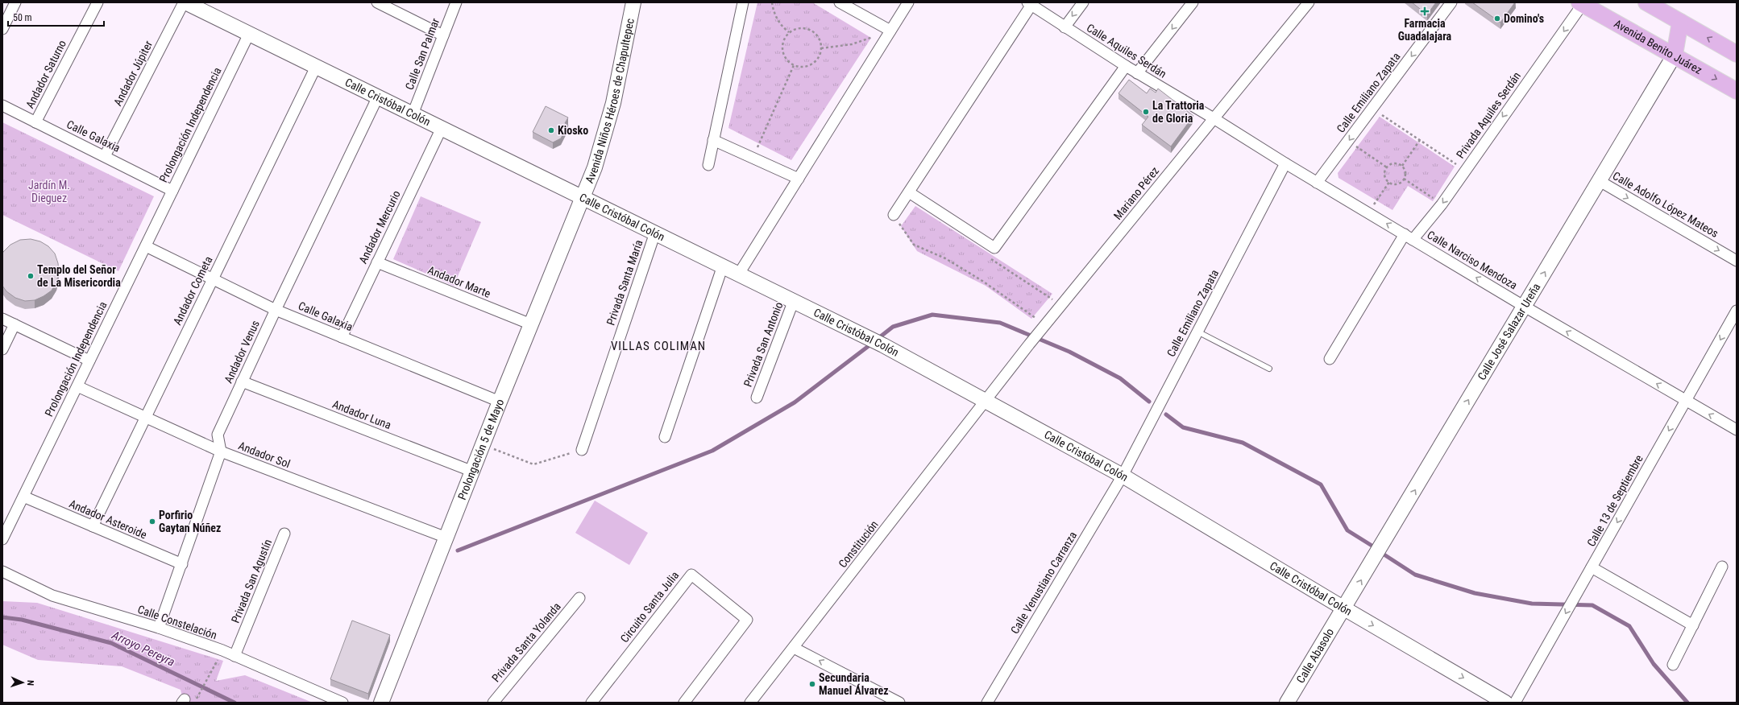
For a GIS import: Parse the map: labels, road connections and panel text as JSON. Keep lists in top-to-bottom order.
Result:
{
  "streets": {
    "main road": ["Avenida Benito Juárez"],
    "street": [
      "Calle Aquiles Serdán",
      "Calle San Palmar",
      "Andador Júpiter",
      "Andador Saturno",
      "Calle Emiliano Zapata",
      "Avenida Niños Héroes de Chapultepec",
      "Calle Cristóbal Colón",
      "Privada Aquiles Serdán",
      "Prolongación Independencia",
      "Calle Galaxia",
      "Mariano Pérez",
      "Calle Adolfo López Mateos",
      "Andador Mercurio",
      "Calle Narciso Mendoza",
      "Andador Marte",
      "Privada Santa María",
      "Andador Cometa",
      "Calle José Salazar Ureña",
      "Privada San Antonio",
      "Andador Venus",
      "Andador Luna",
      "Prolongación 5 de Mayo",
      "Andador Sol",
      "Calle 13 de Septiembre",
      "Andador Asteroide",
      "Constitución",
      "Privada San Agustín",
      "Calle Venustiano Carranza",
      "Circuito Santa Julia",
      "Calle Constelación",
      "Privada Santa Yolanda",
      "Calle Abasolo"
    ]
  },
  "crossings": [
    ["Avenida Benito Juárez", "Privada Aquiles Serdán"],
    ["Avenida Benito Juárez", "Calle José Salazar Ureña"],
    ["Calle Aquiles Serdán", "Mariano Pérez"],
    ["Calle Aquiles Serdán", "Calle Narciso Mendoza"],
    ["Calle San Palmar", "Calle Cristóbal Colón"],
    ["Andador Júpiter", "Calle Cristóbal Colón"],
    ["Andador Júpiter", "Calle Galaxia"],
    ["Andador Saturno", "Calle Galaxia"],
    ["Calle Emiliano Zapata", "Calle Cristóbal Colón"],
    ["Calle Emiliano Zapata", "Calle Narciso Mendoza"],
    ["Calle Emiliano Zapata", "Calle Venustiano Carranza"],
    ["Avenida Niños Héroes de Chapultepec", "Calle Cristóbal Colón"],
    ["Avenida Niños Héroes de Chapultepec", "Prolongación 5 de Mayo"],
    ["Calle Cristóbal Colón", "Prolongación Independencia"],
    ["Calle Cristóbal Colón", "Mariano Pérez"],
    ["Calle Cristóbal Colón", "Andador Mercurio"],
    ["Calle Cristóbal Colón", "Privada Santa María"],
    ["Calle Cristóbal Colón", "Andador Cometa"],
    ["Calle Cristóbal Colón", "Calle José Salazar Ureña"],
    ["Calle Cristóbal Colón", "Privada San Antonio"],
    ["Calle Cristóbal Colón", "Andador Venus"],
    ["Calle Cristóbal Colón", "Prolongación 5 de Mayo"],
    ["Calle Cristóbal Colón", "Constitución"],
    ["Calle Cristóbal Colón", "Calle Venustiano Carranza"],
    ["Calle Cristóbal Colón", "Calle Abasolo"],
    ["Privada Aquiles Serdán", "Calle Narciso Mendoza"],
    ["Prolongación Independencia", "Calle Galaxia"],
    ["Prolongación Independencia", "Andador Sol"],
    ["Prolongación Independencia", "Andador Asteroide"],
    ["Calle Galaxia", "Andador Mercurio"],
    ["Calle Galaxia", "Andador Cometa"],
    ["Calle Galaxia", "Andador Venus"],
    ["Calle Galaxia", "Prolongación 5 de Mayo"],
    ["Mariano Pérez", "Calle Narciso Mendoza"],
    ["Mariano Pérez", "Constitución"],
    ["Calle Adolfo López Mateos", "Calle José Salazar Ureña"],
    ["Andador Mercurio", "Andador Marte"],
    ["Calle Narciso Mendoza", "Calle José Salazar Ureña"],
    ["Calle Narciso Mendoza", "Calle 13 de Septiembre"],
    ["Andador Marte", "Prolongación 5 de Mayo"],
    ["Andador Cometa", "Andador Sol"],
    ["Andador Cometa", "Andador Asteroide"],
    ["Calle José Salazar Ureña", "Calle Abasolo"],
    ["Andador Venus", "Andador Luna"],
    ["Andador Venus", "Andador Sol"],
    ["Andador Venus", "Andador Asteroide"],
    ["Andador Venus", "Calle Constelación"],
    ["Andador Luna", "Prolongación 5 de Mayo"],
    ["Prolongación 5 de Mayo", "Andador Sol"],
    ["Privada San Agustín", "Calle Constelación"]
  ],
  "one_way": [
    "Privada Aquiles Serdán",
    "Calle Adolfo López Mateos",
    "Calle Narciso Mendoza",
    "Calle José Salazar Ureña",
    "Calle 13 de Septiembre"
  ],
  "districts": ["VILLAS COLIMAN"],
  "water": ["Arroyo Pereyra"],
  "parks": ["Jardín M. Dieguez"],
  "places": {
    "health": ["Farmacia Guadalajara"],
    "other": [
      "Domino's",
      "La Trattoria de Gloria",
      "Kiosko",
      "Templo del Señor de La Misericordia",
      "Porfirio Gaytan Núñez",
      "Secundaria Manuel Álvarez"
    ]
  },
  "scale_bar": "50 m",
  "north": "right"
}
